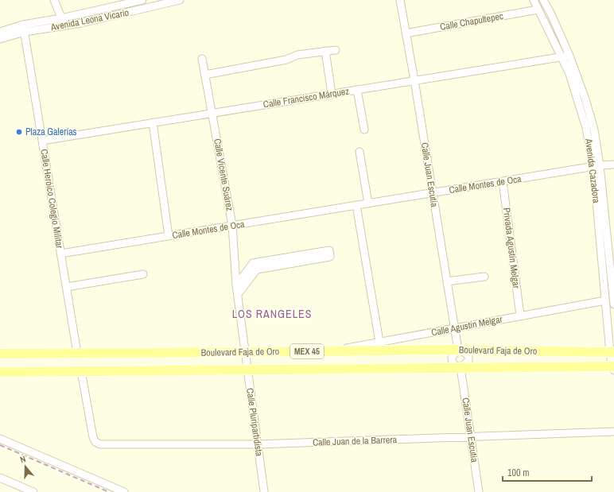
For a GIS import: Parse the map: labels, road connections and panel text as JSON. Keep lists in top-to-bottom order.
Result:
{
  "streets": {
    "main road": ["Boulevard Faja de Oro", "MEX 45"],
    "street": [
      "Avenida Leona Vicario",
      "Calle Chapultepec",
      "Calle Francisco Márquez",
      "Avenida Cazadora",
      "Calle Vicente Suárez",
      "Calle Juan Escutia",
      "Calle Montes de Oca",
      "Calle Heróico Colegio Militar",
      "Privada Agustín Melgar",
      "Calle Agustín Melgar",
      "Calle Pluripartidista",
      "Calle Juan de la Barrera"
    ]
  },
  "crossings": [
    ["Avenida Leona Vicario", "Calle Heróico Colegio Militar"],
    ["Calle Chapultepec", "Avenida Cazadora"],
    ["Calle Chapultepec", "Calle Juan Escutia"],
    ["Calle Francisco Márquez", "Avenida Cazadora"],
    ["Calle Francisco Márquez", "Calle Vicente Suárez"],
    ["Calle Francisco Márquez", "Calle Juan Escutia"],
    ["Calle Francisco Márquez", "Calle Heróico Colegio Militar"],
    ["Avenida Cazadora", "Calle Montes de Oca"],
    ["Avenida Cazadora", "Calle Agustín Melgar"],
    ["Avenida Cazadora", "Boulevard Faja de Oro"],
    ["Calle Vicente Suárez", "Calle Montes de Oca"],
    ["Calle Vicente Suárez", "Boulevard Faja de Oro"],
    ["Calle Vicente Suárez", "Calle Pluripartidista"],
    ["Calle Juan Escutia", "Calle Montes de Oca"],
    ["Calle Juan Escutia", "Calle Agustín Melgar"],
    ["Calle Juan Escutia", "Boulevard Faja de Oro"],
    ["Calle Juan Escutia", "Calle Juan de la Barrera"],
    ["Calle Montes de Oca", "Calle Heróico Colegio Militar"],
    ["Calle Montes de Oca", "Privada Agustín Melgar"],
    ["Calle Heróico Colegio Militar", "Boulevard Faja de Oro"],
    ["Privada Agustín Melgar", "Calle Agustín Melgar"],
    ["Calle Agustín Melgar", "Boulevard Faja de Oro"],
    ["Boulevard Faja de Oro", "Calle Pluripartidista"],
    ["Boulevard Faja de Oro", "Calle Juan de la Barrera"],
    ["Calle Pluripartidista", "Calle Juan de la Barrera"]
  ],
  "districts": ["LOS RANGELES"],
  "places": ["Plaza Galerías"],
  "scale_bar": "100 m",
  "north": "top"
}
